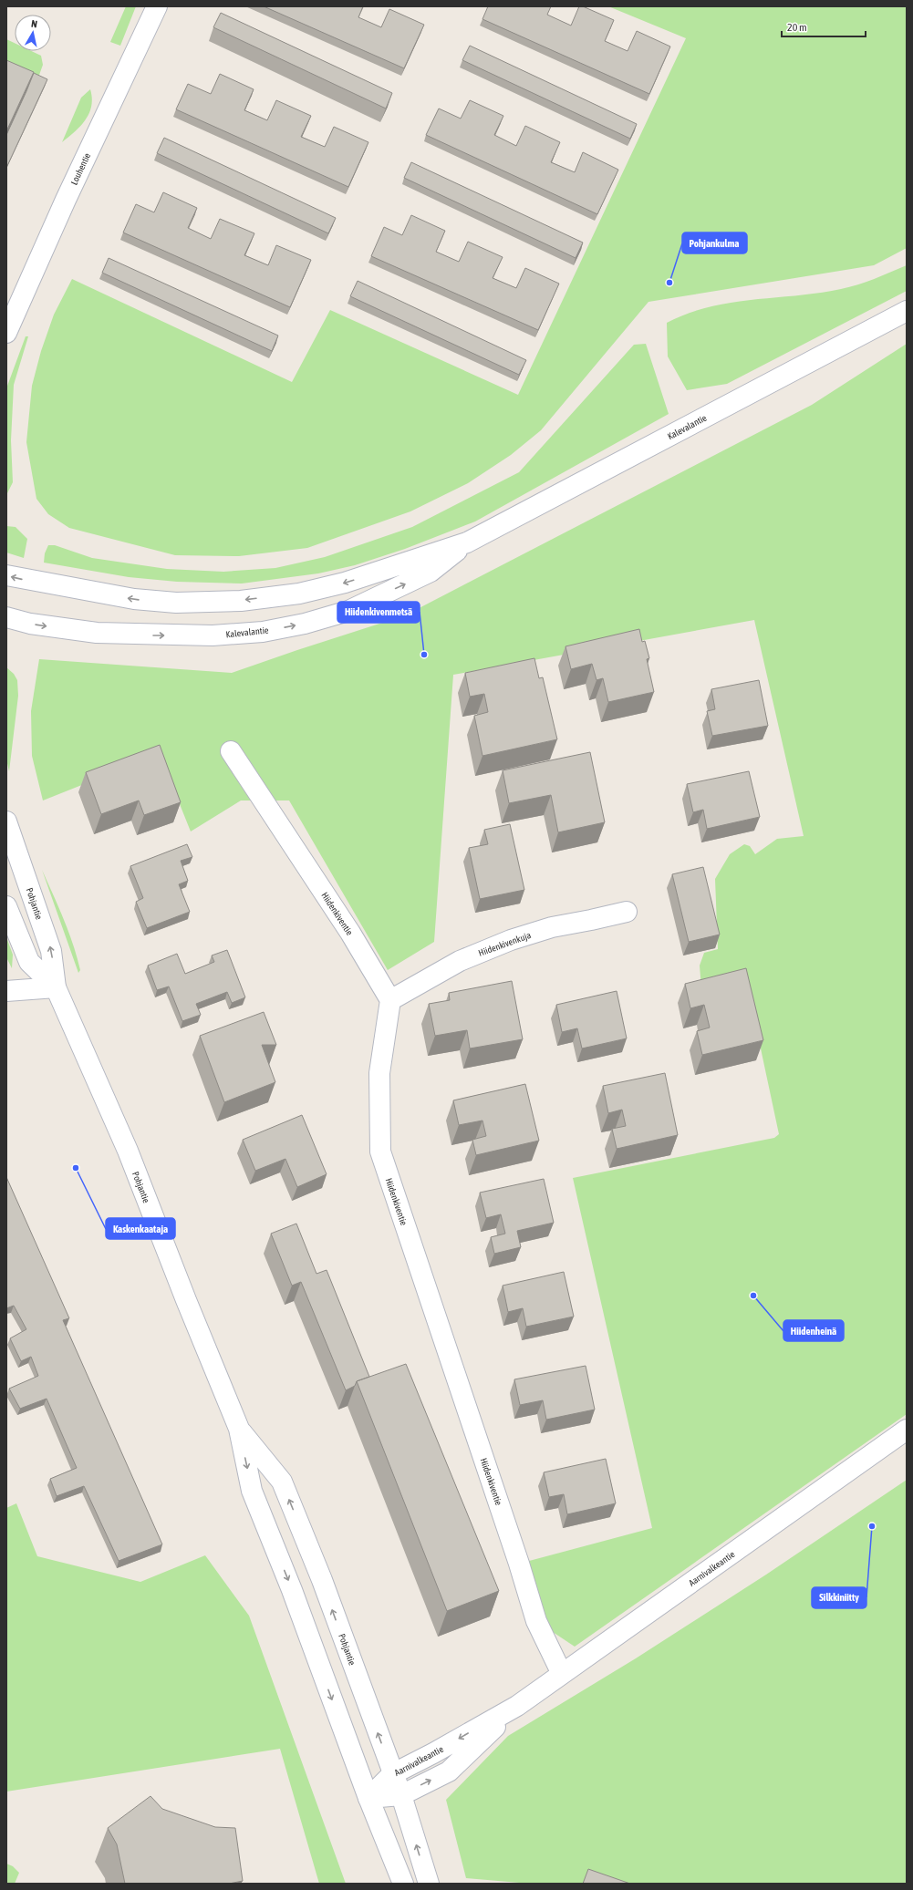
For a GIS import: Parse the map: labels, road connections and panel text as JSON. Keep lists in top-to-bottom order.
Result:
{
  "streets": {
    "main road": [
      "Louhentie",
      "Kalevalantie",
      "Pohjantie",
      "Hiidenkiventie",
      "Hiidenkivenkuja",
      "Aarnivalkeantie"
    ]
  },
  "crossings": [
    ["Pohjantie", "Aarnivalkeantie"],
    ["Hiidenkiventie", "Hiidenkivenkuja"],
    ["Hiidenkiventie", "Aarnivalkeantie"]
  ],
  "places": [
    "Pohjankulma",
    "Hiidenkivenmetsä",
    "Kaskenkaataja",
    "Hiidenheinä",
    "Silkkiniitty"
  ],
  "scale_bar": "20 m",
  "north": "top"
}
